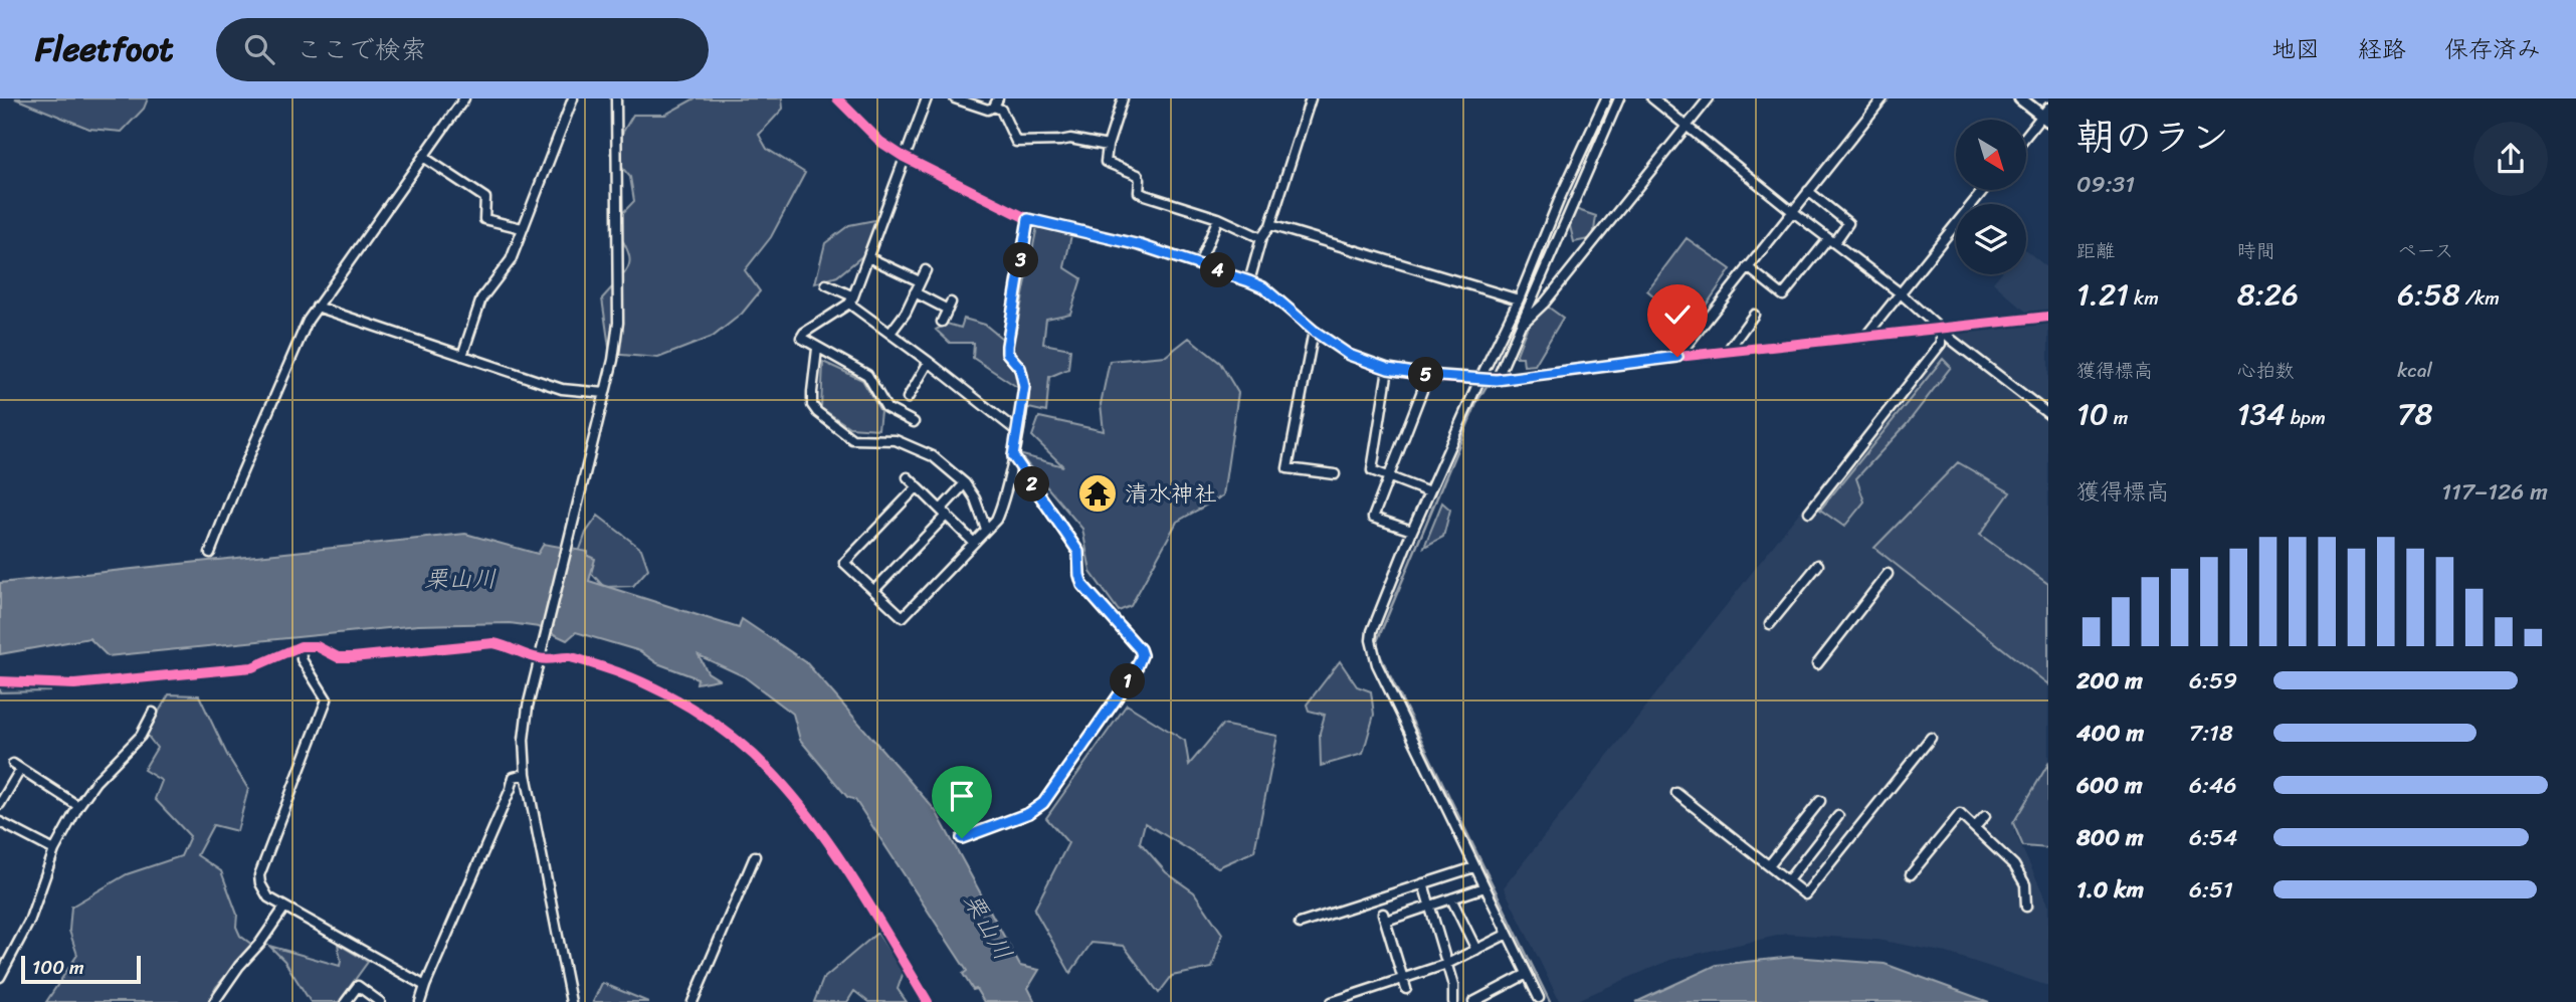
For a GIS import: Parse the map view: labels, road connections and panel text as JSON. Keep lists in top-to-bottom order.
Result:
{
  "water": ["栗山川"],
  "places": {
    "temple": ["清水神社"]
  },
  "scale_bar": "100 m",
  "north": "bottom right",
  "page": {
    "header": "Fleetfoot",
    "search": "ここで検索",
    "nav": ["地図", "経路", "保存済み"],
    "heading": ["朝のラン", "09:31"],
    "stats": [
      ["距離", "1.21 km"],
      ["時間", "8:26"],
      ["ペース", "6:58 /km"],
      ["獲得標高", "10 m"],
      ["心拍数", "134 bpm"],
      ["kcal", "78"]
    ],
    "pins": [
      "3",
      "4",
      "5",
      "2",
      "1"
    ],
    "chart": ["獲得標高", "117–126 m"],
    "list": [
      {
        "name": "200 m",
        "note": "6:59"
      },
      {
        "name": "400 m",
        "note": "7:18"
      },
      {
        "name": "600 m",
        "note": "6:46"
      },
      {
        "name": "800 m",
        "note": "6:54"
      },
      {
        "name": "1.0 km",
        "note": "6:51"
      }
    ],
    "scale": "100 m"
  }
}
